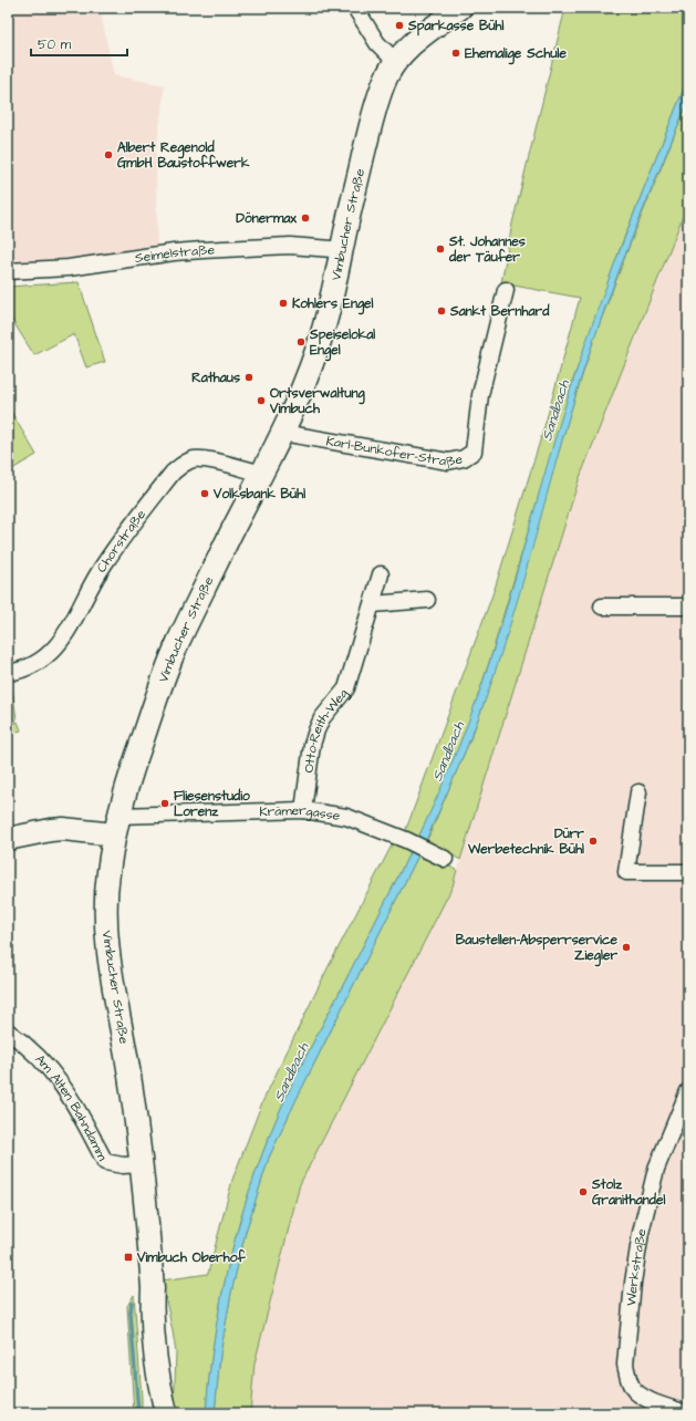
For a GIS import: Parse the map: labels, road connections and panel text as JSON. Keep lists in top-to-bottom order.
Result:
{
  "streets": {
    "street": [
      "Vimbucher Straße",
      "Seimelstraße",
      "Karl-Bunkofer-Straße",
      "Chorstraße",
      "Otto-Reith-Weg",
      "Krämergasse",
      "Am Alten Bahndamm",
      "Werkstraße"
    ]
  },
  "crossings": [
    ["Vimbucher Straße", "Seimelstraße"],
    ["Vimbucher Straße", "Karl-Bunkofer-Straße"],
    ["Vimbucher Straße", "Chorstraße"],
    ["Vimbucher Straße", "Krämergasse"],
    ["Vimbucher Straße", "Am Alten Bahndamm"],
    ["Otto-Reith-Weg", "Krämergasse"]
  ],
  "water": ["Sandbach"],
  "places": {
    "other": [
      "Sparkasse Bühl",
      "Ehemalige Schule",
      "Albert Regenold GmbH Baustoffwerk",
      "Dönermax",
      "St. Johannes der Täufer",
      "Kohlers Engel",
      "Sankt Bernhard",
      "Speiselokal Engel",
      "Rathaus",
      "Ortsverwaltung Vimbuch",
      "Volksbank Bühl",
      "Fliesenstudio Lorenz",
      "Dürr Werbetechnik Bühl",
      "Baustellen-Absperrservice Ziegler",
      "Stolz Granithandel"
    ],
    "transit": ["Vimbuch Oberhof"]
  },
  "scale_bar": "50 m"
}
